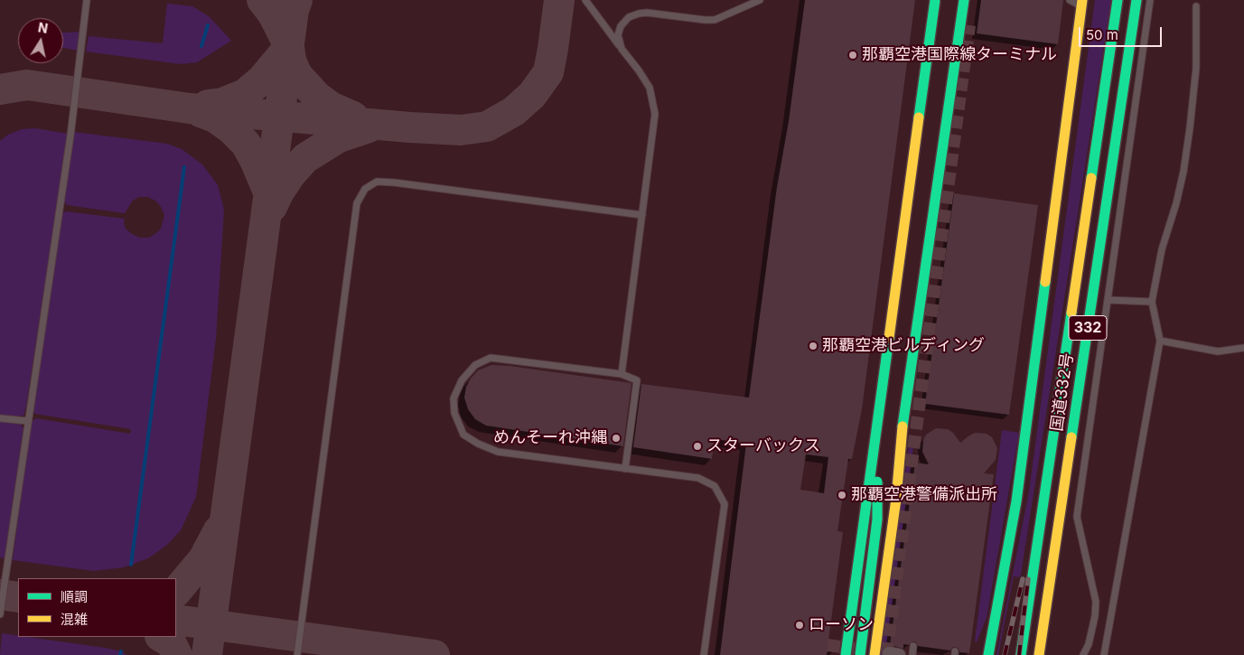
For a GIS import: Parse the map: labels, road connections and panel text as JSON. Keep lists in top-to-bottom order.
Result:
{
  "streets": {
    "main road": ["332", "国道332号"]
  },
  "places": [
    "那覇空港国際線ターミナル",
    "那覇空港ビルディング",
    "めんそーれ沖縄",
    "スターバックス",
    "那覇空港警備派出所",
    "ローソン"
  ],
  "legend": ["順調", "混雑"],
  "scale_bar": "50 m",
  "north": "top"
}
